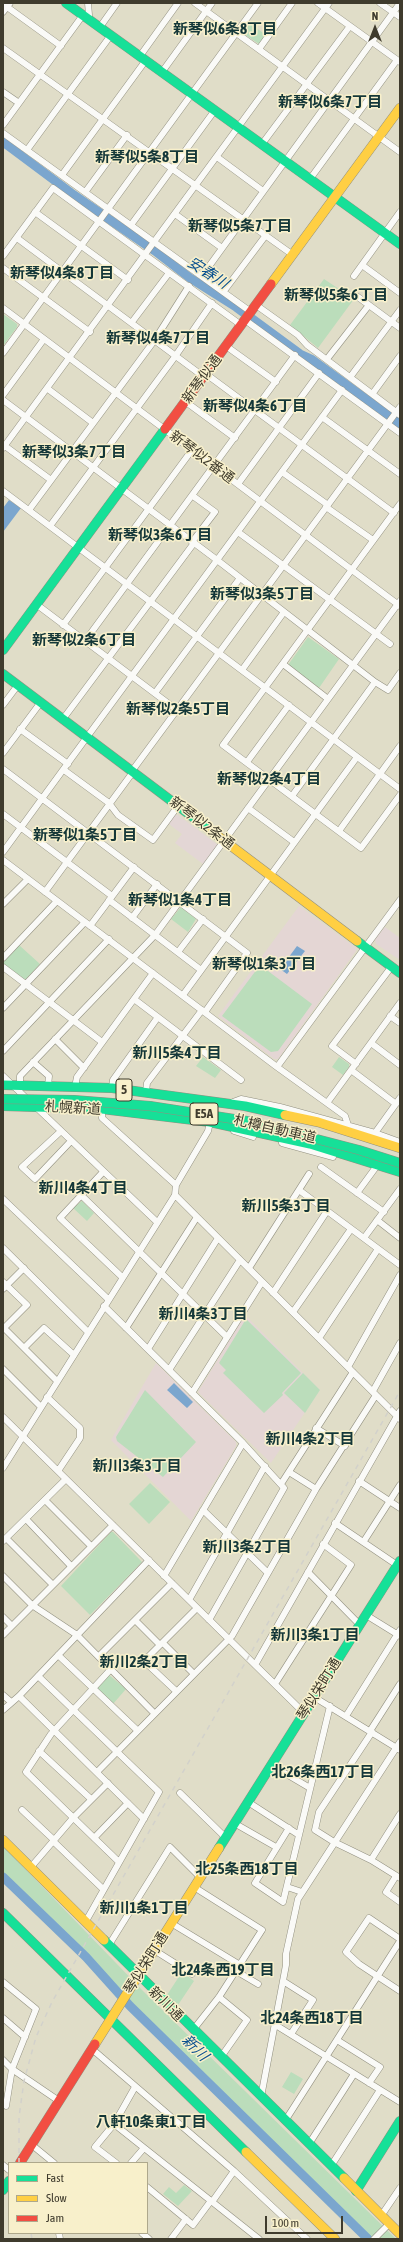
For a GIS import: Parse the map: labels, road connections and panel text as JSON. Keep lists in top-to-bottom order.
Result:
{
  "streets": {
    "main road": [
      "新琴似通",
      "新琴似2条通",
      "5",
      "札幌新道",
      "E5A",
      "札樽自動車道",
      "琴似栄町通",
      "新川通"
    ],
    "street": ["新琴似2番通"]
  },
  "crossings": [
    ["新琴似通", "新琴似2番通"],
    ["琴似栄町通", "新川通"]
  ],
  "districts": [
    "新琴似6条8丁目",
    "新琴似6条7丁目",
    "新琴似5条8丁目",
    "新琴似5条7丁目",
    "新琴似4条8丁目",
    "新琴似5条6丁目",
    "新琴似4条7丁目",
    "新琴似4条6丁目",
    "新琴似3条7丁目",
    "新琴似3条6丁目",
    "新琴似3条5丁目",
    "新琴似2条6丁目",
    "新琴似2条5丁目",
    "新琴似2条4丁目",
    "新琴似1条5丁目",
    "新琴似1条4丁目",
    "新琴似1条3丁目",
    "新川5条4丁目",
    "新川4条4丁目",
    "新川5条3丁目",
    "新川4条3丁目",
    "新川4条2丁目",
    "新川3条3丁目",
    "新川3条2丁目",
    "新川3条1丁目",
    "新川2条2丁目",
    "北26条西17丁目",
    "北25条西18丁目",
    "新川1条1丁目",
    "北24条西19丁目",
    "北24条西18丁目",
    "八軒10条東1丁目"
  ],
  "water": ["安春川", "新川"],
  "legend": ["Fast", "Slow", "Jam"],
  "scale_bar": "100 m",
  "north": "top"
}
